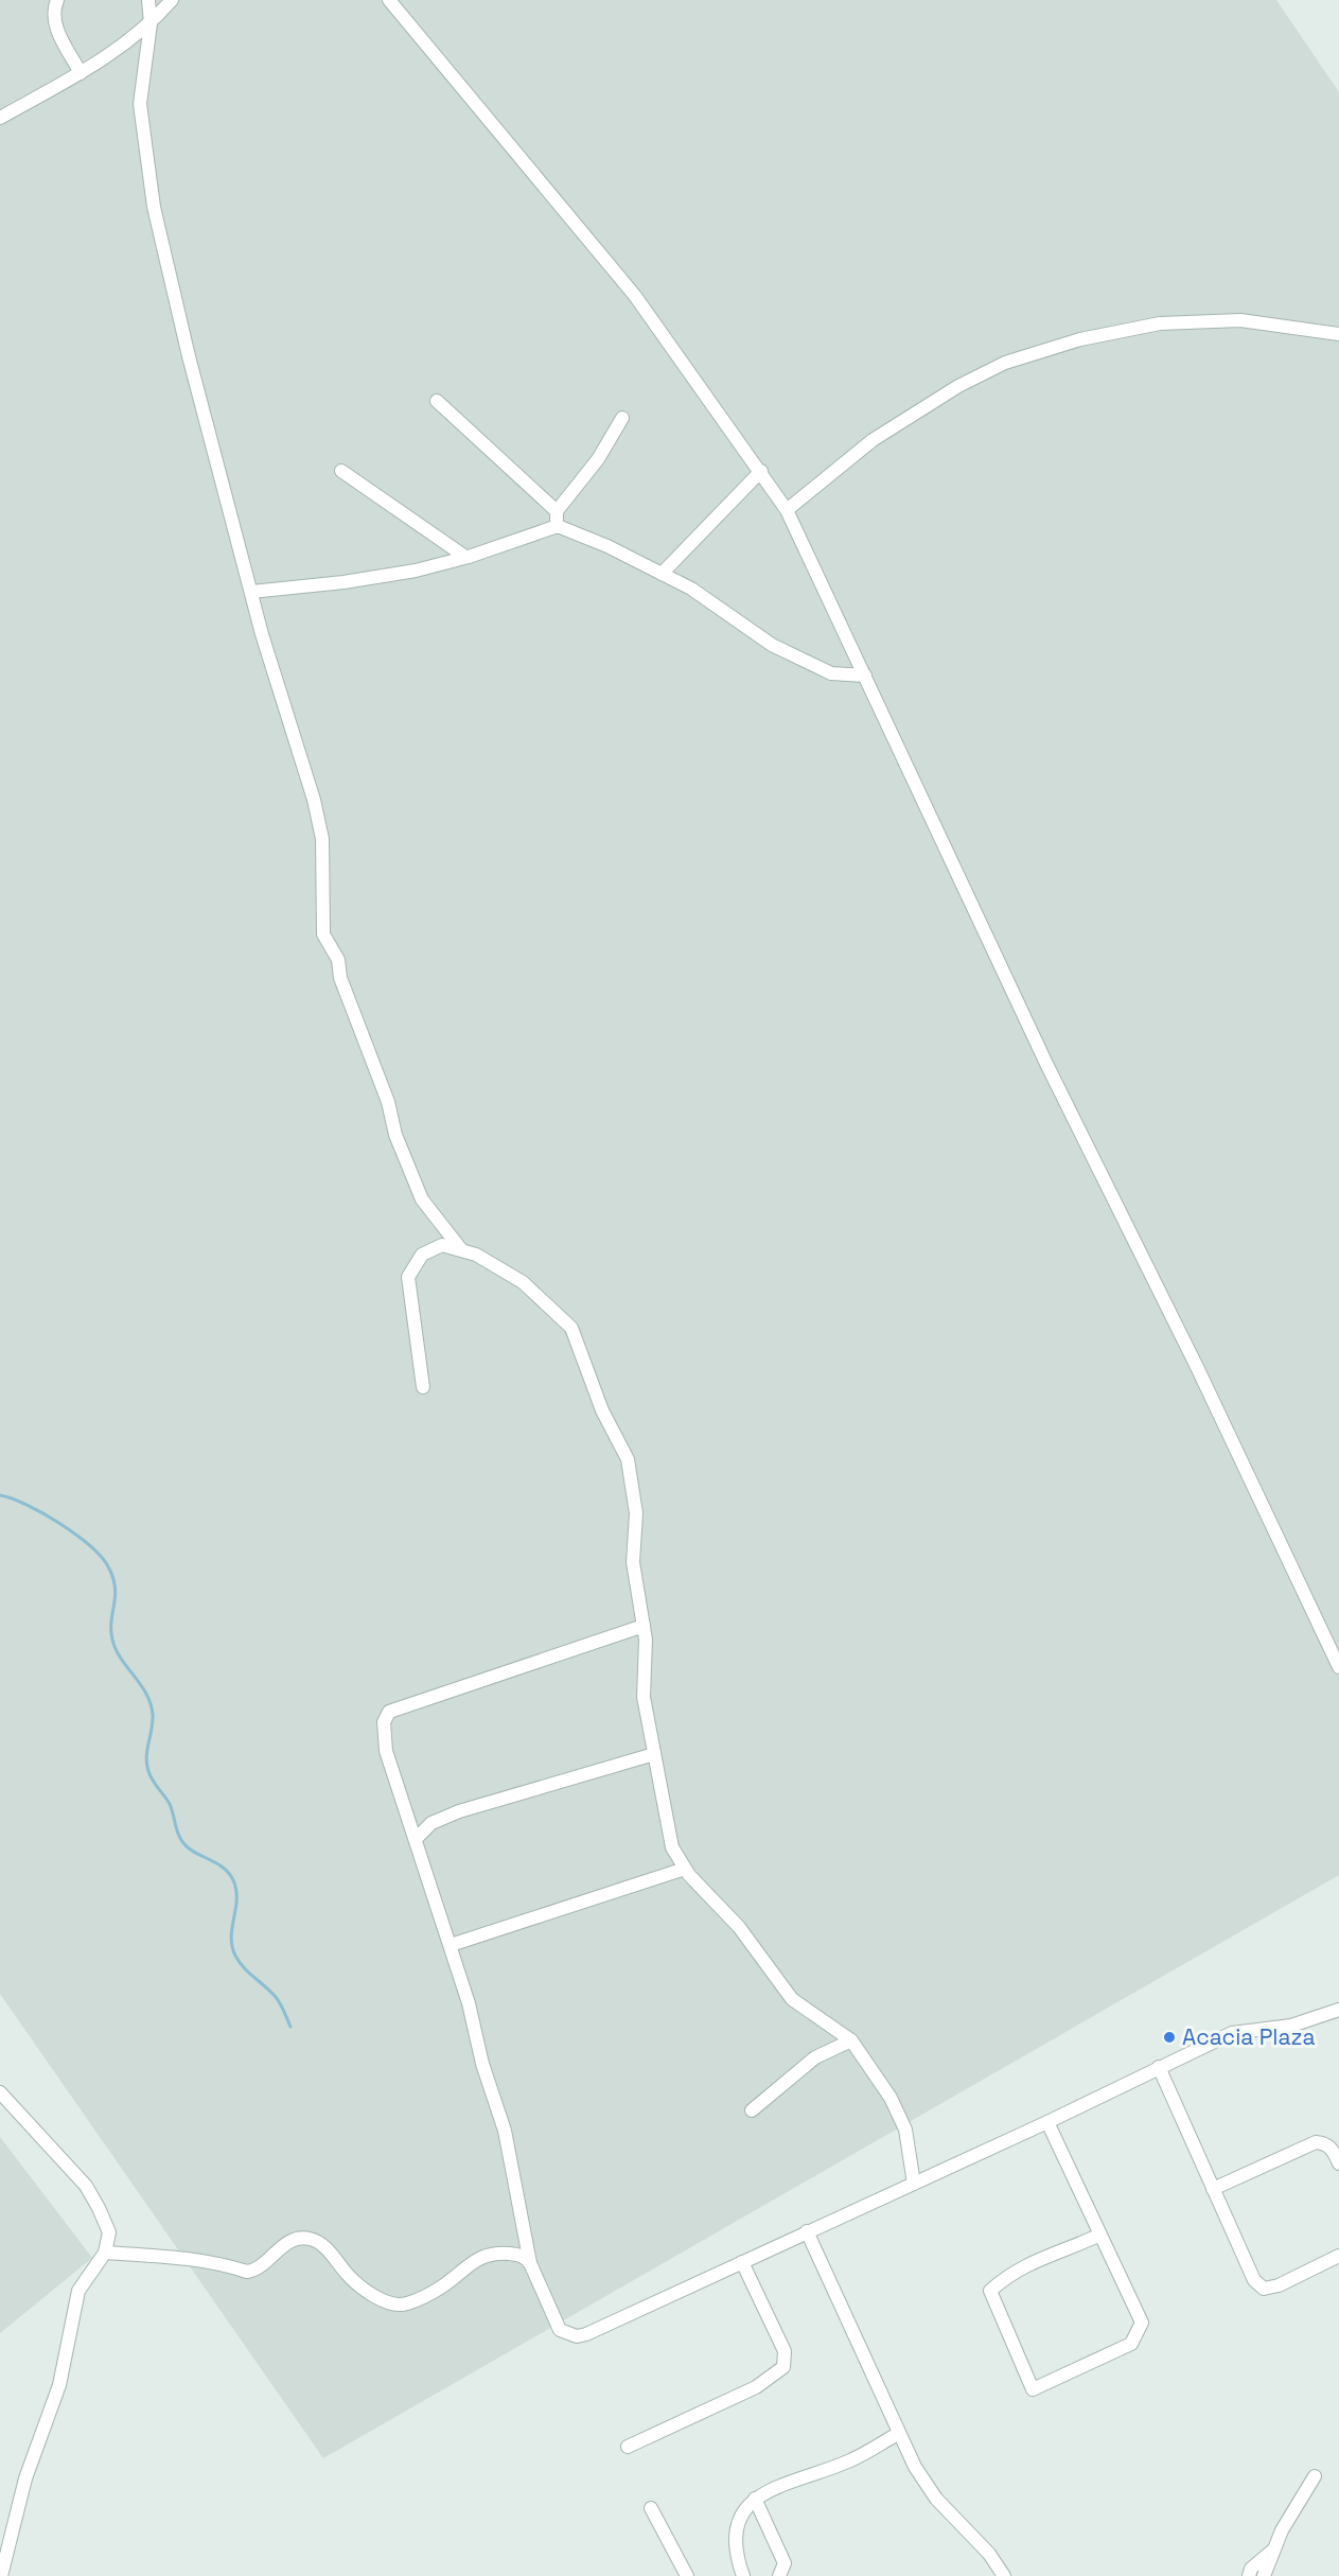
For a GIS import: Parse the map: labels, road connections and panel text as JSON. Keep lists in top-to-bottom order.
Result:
{
  "places": ["Acacia Plaza"]
}
